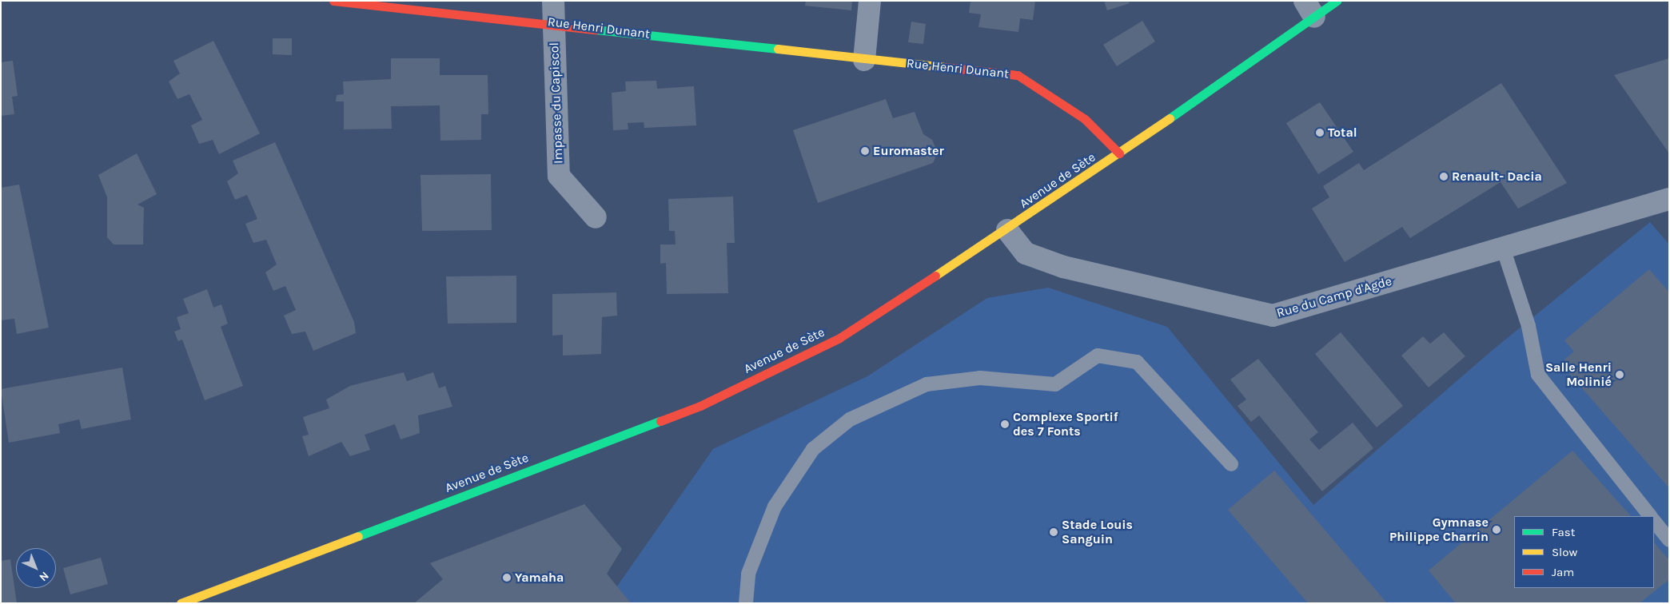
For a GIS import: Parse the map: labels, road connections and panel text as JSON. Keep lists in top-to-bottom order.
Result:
{
  "streets": {
    "main road": ["Rue Henri Dunant", "Avenue de Sète"],
    "street": ["Impasse du Capiscol", "Rue du Camp d'Agde"]
  },
  "crossings": [
    ["Rue Henri Dunant", "Impasse du Capiscol"],
    ["Rue Henri Dunant", "Avenue de Sète"],
    ["Avenue de Sète", "Rue du Camp d'Agde"]
  ],
  "places": [
    "Total",
    "Euromaster",
    "Renault- Dacia",
    "Salle Henri Molinié",
    "Complexe Sportif des 7 Fonts",
    "Gymnase Philippe Charrin",
    "Stade Louis Sanguin",
    "Yamaha"
  ],
  "legend": ["Fast", "Slow", "Jam"],
  "north": "bottom right"
}
